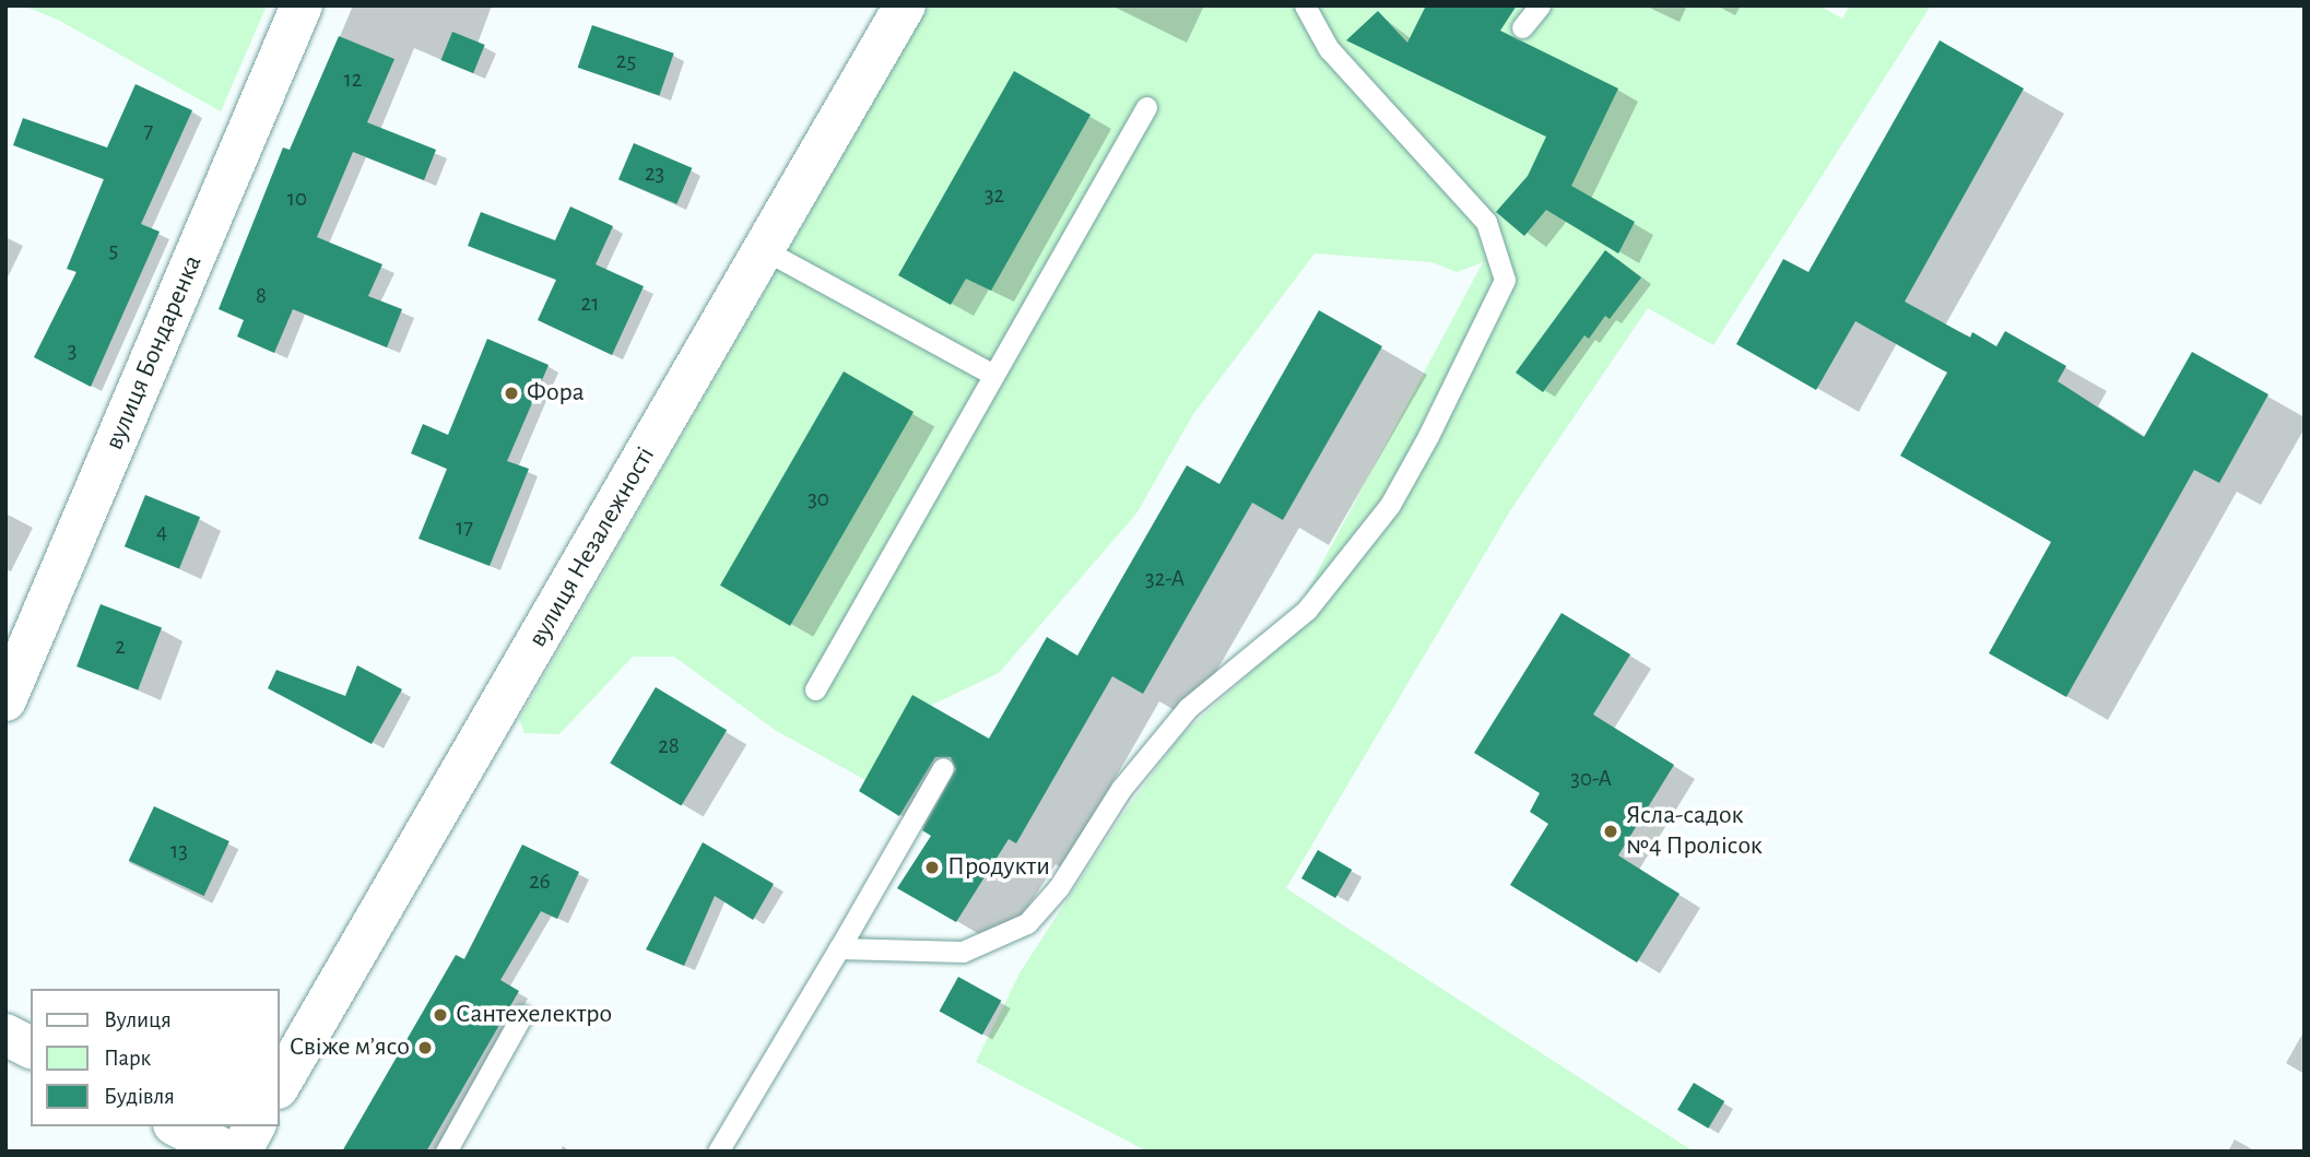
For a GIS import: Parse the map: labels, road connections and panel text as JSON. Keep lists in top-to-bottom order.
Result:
{
  "streets": {
    "main road": ["вулиця Бондаренка", "вулиця Незалежності"]
  },
  "places": [
    "Фора",
    "Ясла-садок №4 Пролісок",
    "Продукти",
    "Сантехелектро",
    "Свіже м’ясо"
  ],
  "house_numbers": [
    "25",
    "12",
    "7",
    "23",
    "32",
    "10",
    "5",
    "8",
    "21",
    "3",
    "30",
    "17",
    "4",
    "32-А",
    "2",
    "28",
    "30-А",
    "13",
    "26"
  ],
  "legend": ["Вулиця", "Парк", "Будівля"]
}
